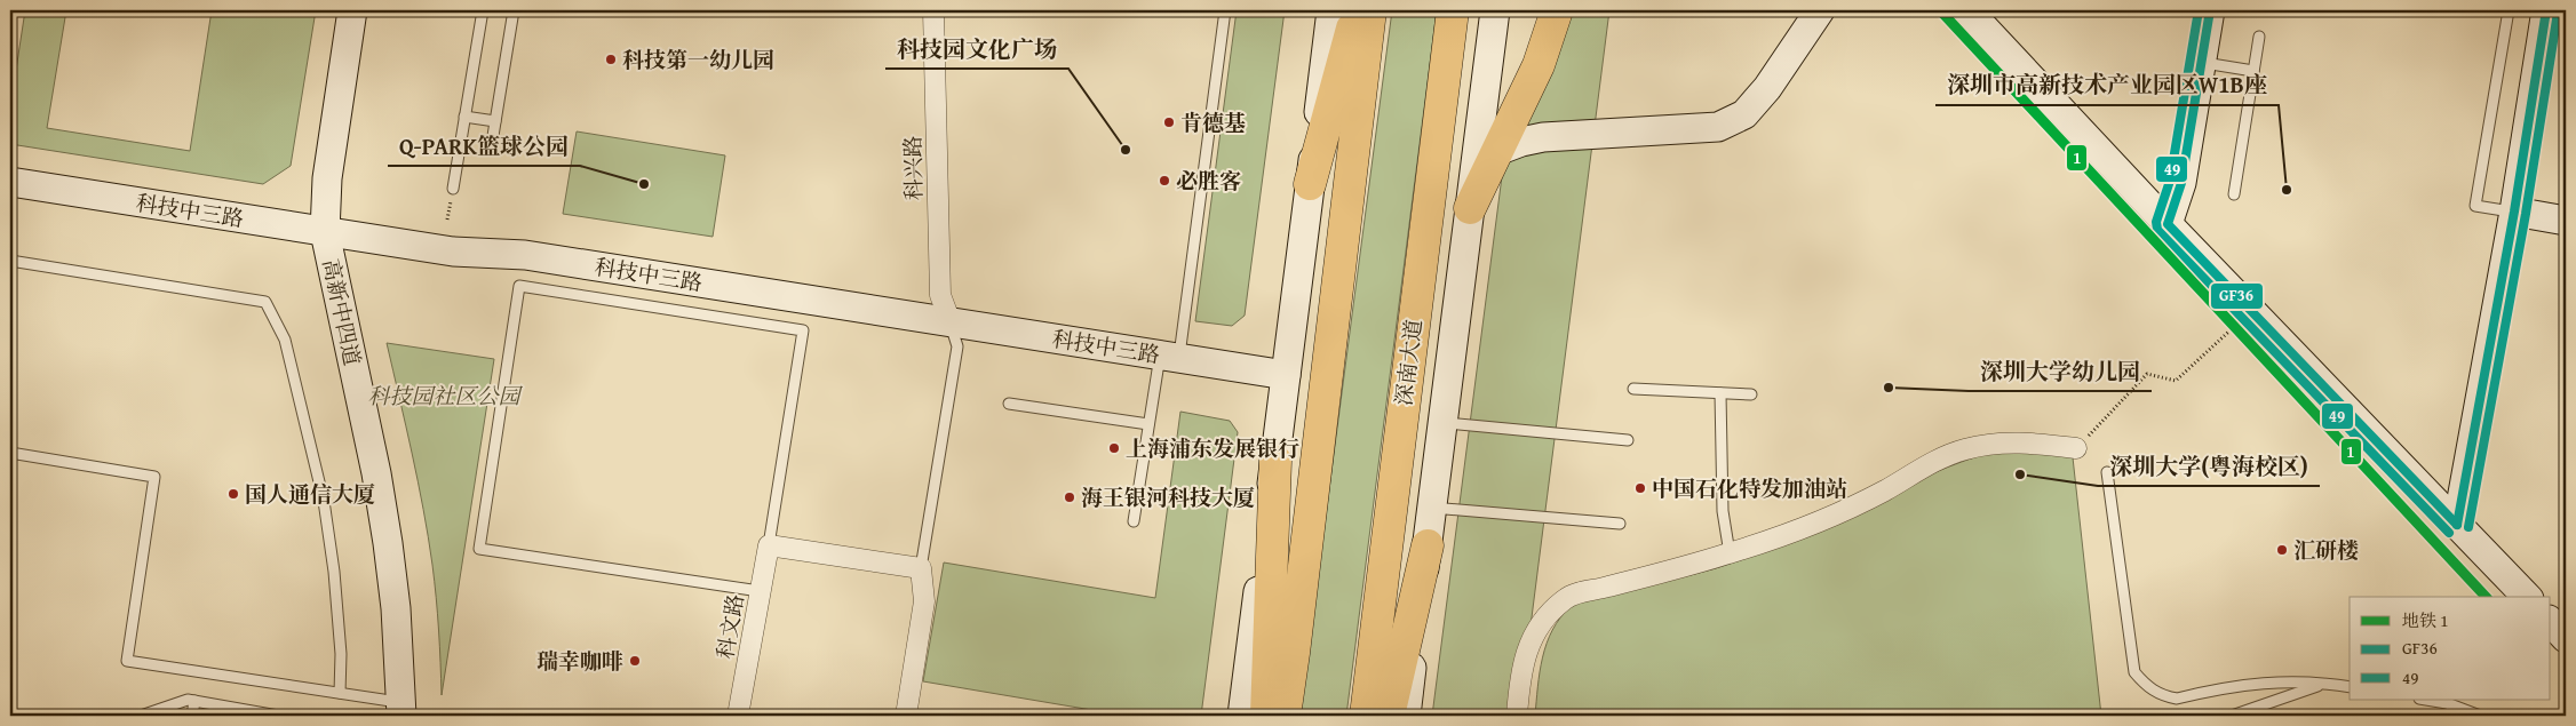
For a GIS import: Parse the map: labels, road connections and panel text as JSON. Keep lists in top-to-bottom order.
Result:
{
  "streets": {
    "main road": ["深南大道"],
    "street": [
      "科兴路",
      "科技中三路",
      "高新中四道",
      "科文路"
    ]
  },
  "crossings": [
    ["科兴路", "科技中三路"],
    ["科技中三路", "高新中四道"]
  ],
  "parks": ["科技园社区公园"],
  "places": [
    "科技第一幼儿园",
    "肯德基",
    "科技园文化广场",
    "必胜客",
    "Q-PARK篮球公园",
    "深圳市高新技术产业园区W1B座",
    "深圳大学幼儿园",
    "上海浦东发展银行",
    "深圳大学(粤海校区)",
    "中国石化特发加油站",
    "国人通信大厦",
    "海王银河科技大厦",
    "汇研楼",
    "瑞幸咖啡"
  ],
  "lines": ["metro line 1", "transit line GF36", "transit line 49"],
  "legend": ["地铁 1", "GF36", "49"]
}
